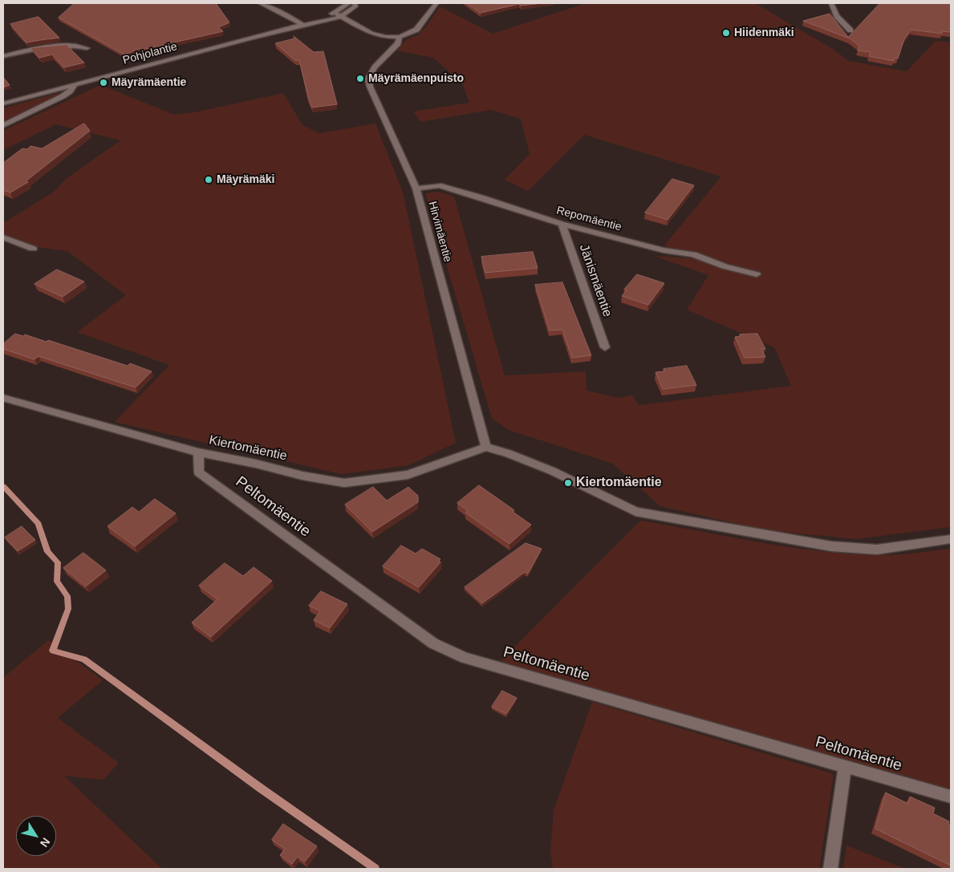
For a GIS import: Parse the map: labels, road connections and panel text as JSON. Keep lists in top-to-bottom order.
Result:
{
  "streets": {
    "street": [
      "Pohjolantie",
      "Repomäentie",
      "Hirvimäentie",
      "Jänismäentie",
      "Kiertomäentie",
      "Peltomäentie"
    ]
  },
  "crossings": [
    ["Repomäentie", "Hirvimäentie"],
    ["Repomäentie", "Jänismäentie"],
    ["Hirvimäentie", "Kiertomäentie"],
    ["Kiertomäentie", "Peltomäentie"]
  ],
  "places": [
    "Hiidenmäki",
    "Mäyrämäenpuisto",
    "Mäyrämäentie",
    "Mäyrämäki",
    "Kiertomäentie"
  ],
  "north": "bottom right"
}
